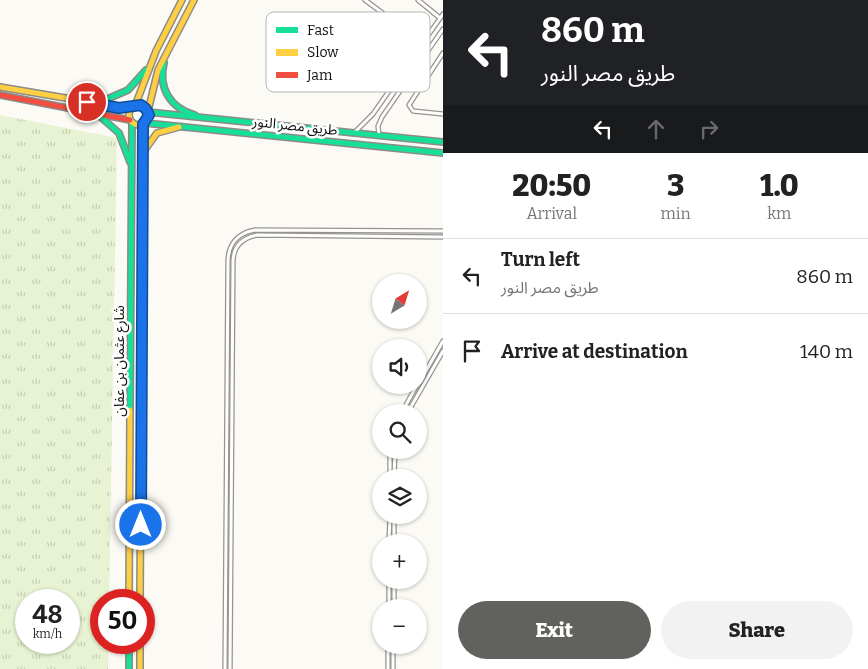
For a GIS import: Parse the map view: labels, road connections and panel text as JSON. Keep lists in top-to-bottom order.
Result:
{
  "streets": {
    "main road": ["طريق مصر النور", "شارع عثمان بن عفان"]
  },
  "crossings": [
    ["طريق مصر النور", "شارع عثمان بن عفان"]
  ],
  "legend": ["Fast", "Slow", "Jam"],
  "north": "top right",
  "page": {
    "turn": ["860 m", "طريق مصر النور"],
    "eta": [
      "20:50",
      "Arrival",
      "3",
      "min",
      "1.0",
      "km"
    ],
    "list": [
      {
        "name": "Turn left",
        "note": "طريق مصر النور",
        "value": "860 m"
      },
      {
        "name": "Arrive at destination",
        "value": "140 m"
      }
    ],
    "map_buttons": ["+", "−"],
    "speed": "48 km/h",
    "limit": "50",
    "buttons": ["Exit", "Share"]
  }
}
